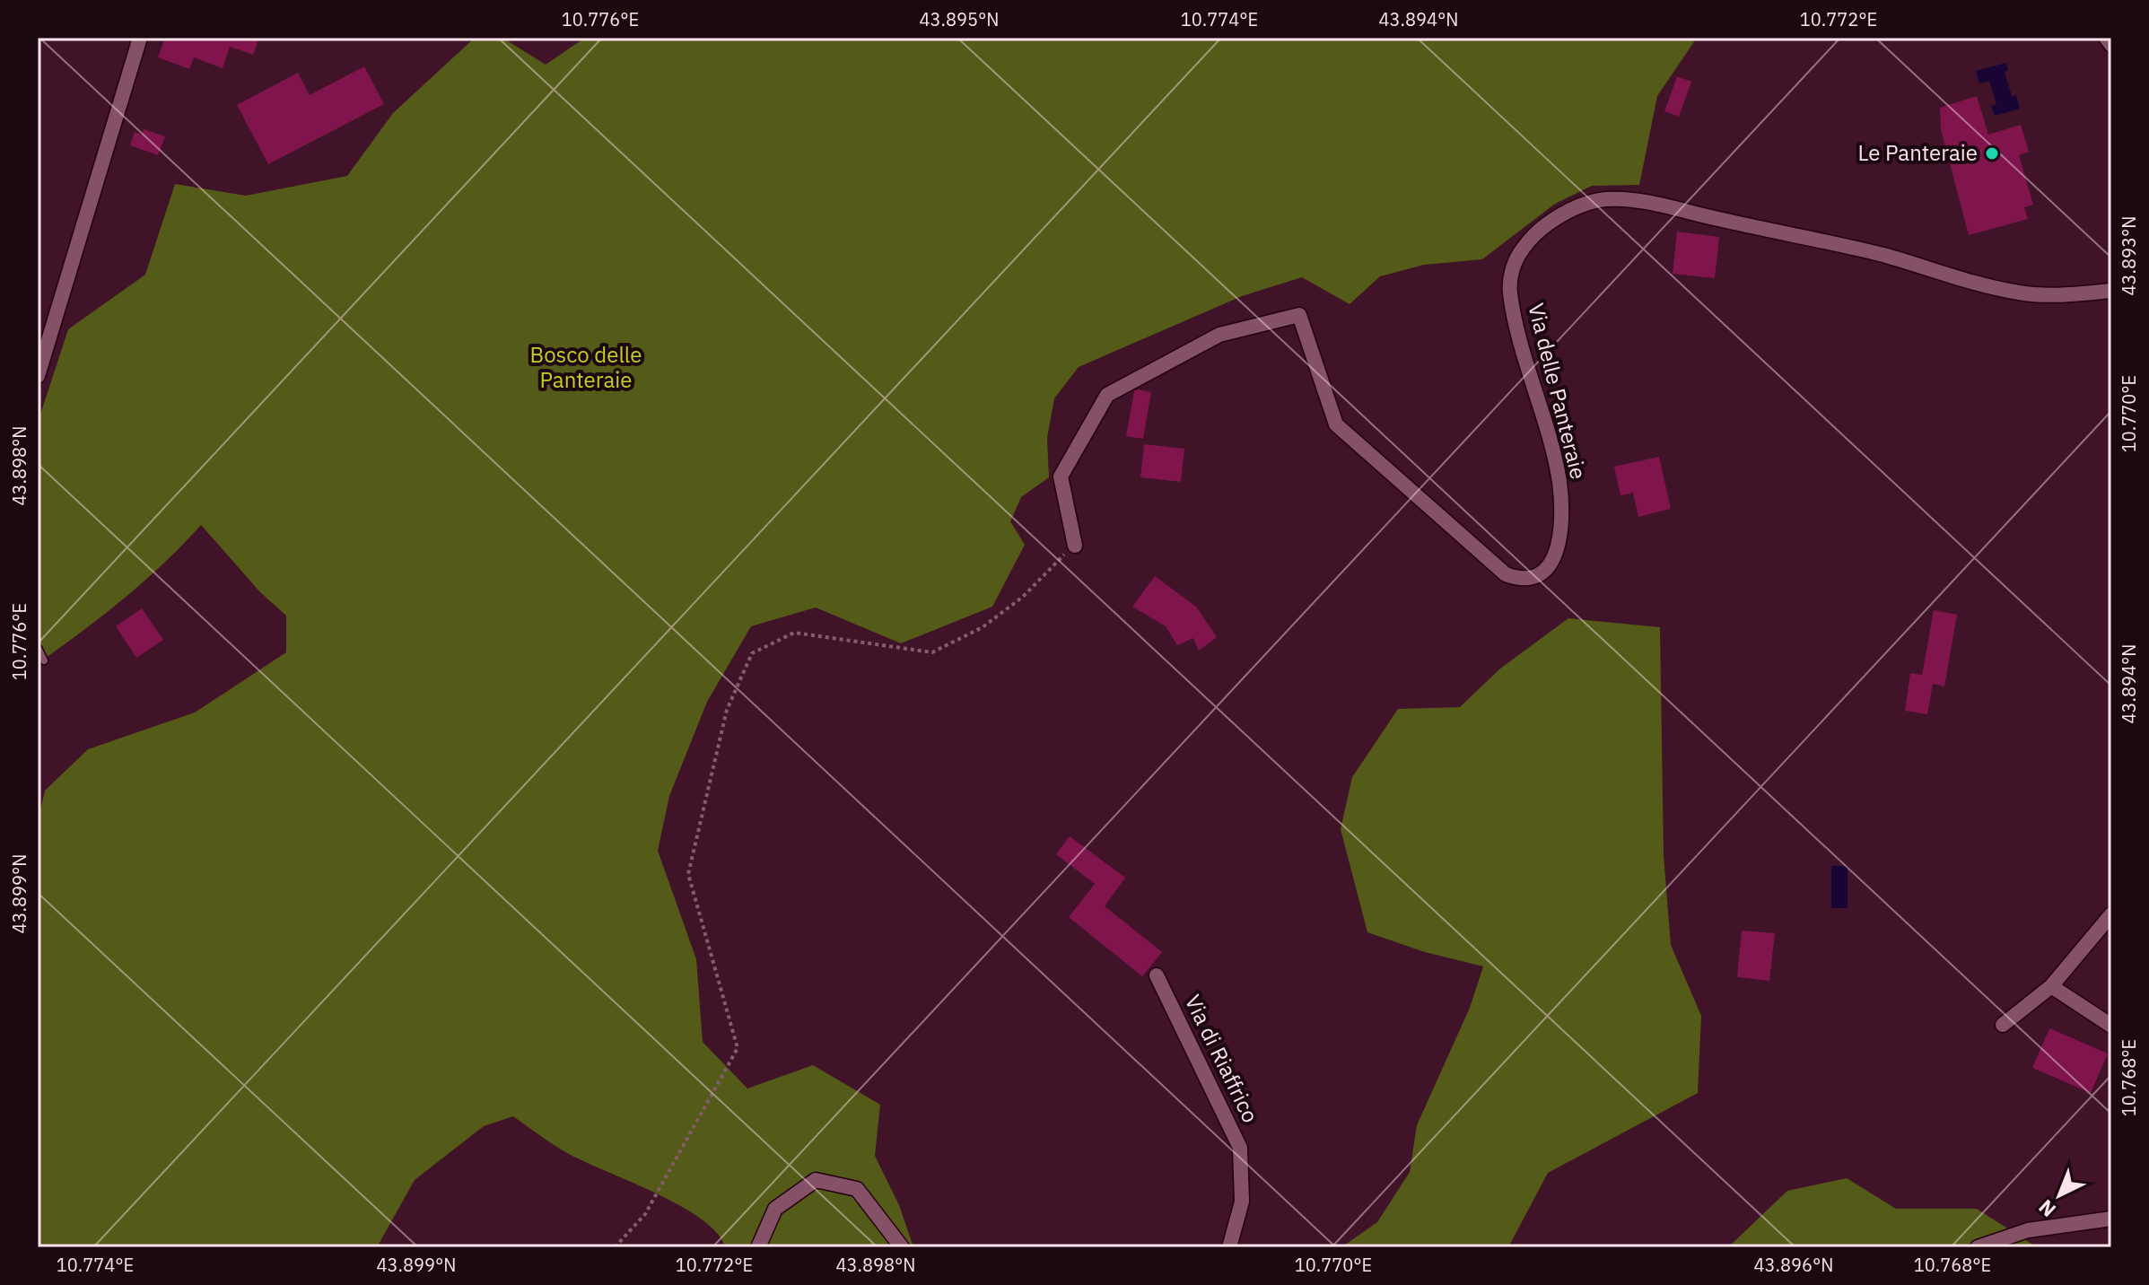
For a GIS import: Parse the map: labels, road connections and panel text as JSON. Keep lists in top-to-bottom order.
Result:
{
  "streets": {
    "street": ["Via delle Panteraie", "Via di Riaffrico"]
  },
  "parks": ["Bosco delle Panteraie"],
  "places": ["Le Panteraie"],
  "north": "bottom left",
  "coordinates": [
    "10.776°E",
    "43.895°N",
    "10.774°E",
    "43.894°N",
    "10.772°E",
    "43.893°N",
    "10.770°E",
    "43.898°N",
    "43.899°N",
    "10.768°E",
    "43.896°N"
  ]
}
